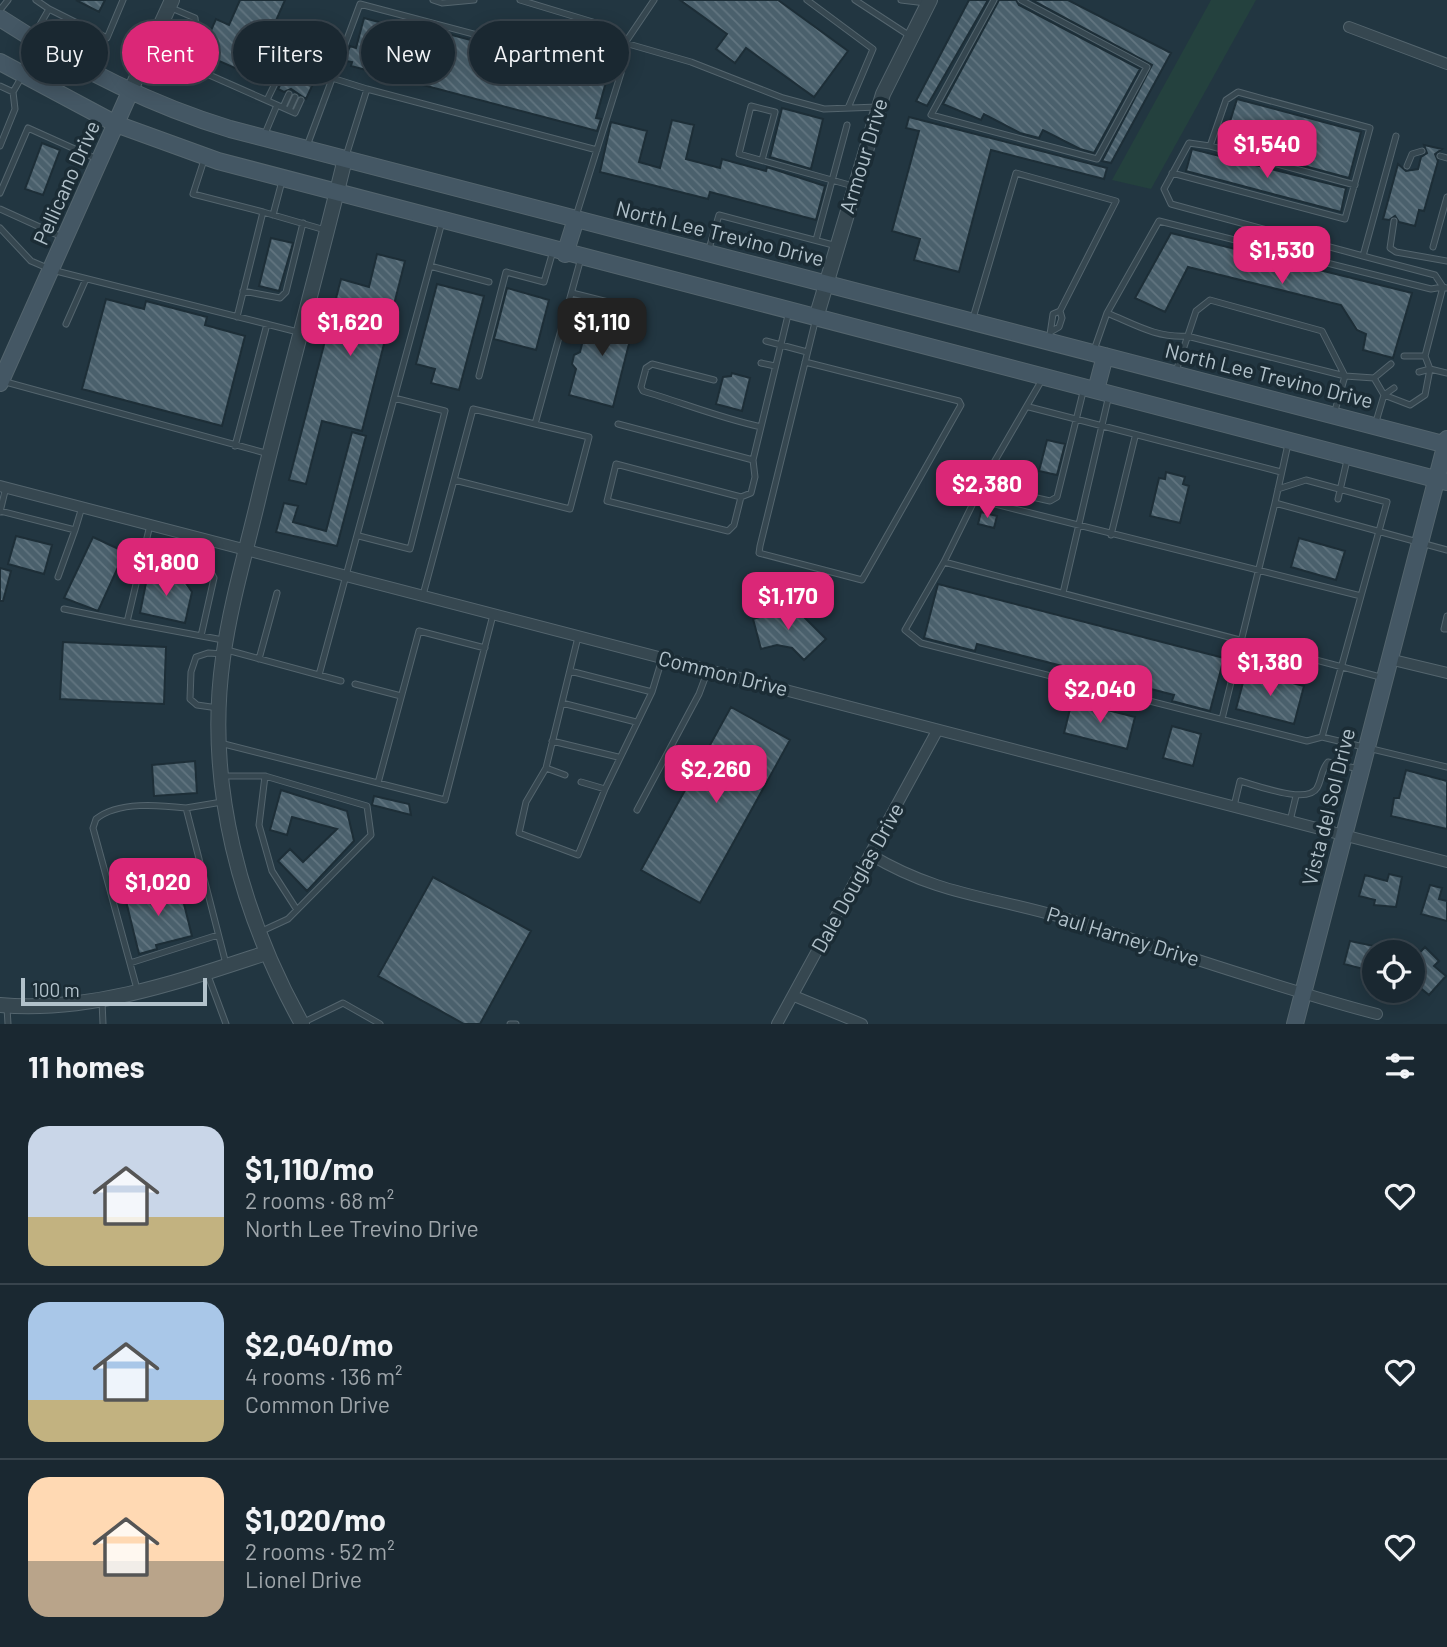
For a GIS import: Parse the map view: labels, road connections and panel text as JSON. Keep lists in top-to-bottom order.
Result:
{
  "streets": {
    "main road": ["Pellicano Drive", "North Lee Trevino Drive", "Vista del Sol Drive"],
    "street": [
      "Armour Drive",
      "Common Drive",
      "Dale Douglas Drive",
      "Paul Harney Drive"
    ]
  },
  "crossings": [
    ["Armour Drive", "North Lee Trevino Drive"],
    ["Pellicano Drive", "North Lee Trevino Drive"],
    ["North Lee Trevino Drive", "Vista del Sol Drive"],
    ["Common Drive", "Vista del Sol Drive"],
    ["Common Drive", "Dale Douglas Drive"],
    ["Vista del Sol Drive", "Paul Harney Drive"],
    ["Dale Douglas Drive", "Paul Harney Drive"]
  ],
  "scale_bar": "100 m",
  "page": {
    "chip": [
      "Buy",
      "Rent",
      "Filters",
      "New",
      "Apartment"
    ],
    "price": [
      "$1,540",
      "$1,530",
      "$1,620",
      "$1,110",
      "$2,380",
      "$1,800",
      "$1,170",
      "$1,380",
      "$2,040",
      "$2,260",
      "$1,020"
    ],
    "scale": "100 m",
    "heading": "11 homes",
    "list": [
      {
        "name": "$1,110/mo",
        "note": "2 rooms · 68 m² · North Lee Trevino Drive"
      },
      {
        "name": "$2,040/mo",
        "note": "4 rooms · 136 m² · Common Drive"
      },
      {
        "name": "$1,020/mo",
        "note": "2 rooms · 52 m² · Lionel Drive"
      }
    ]
  }
}
